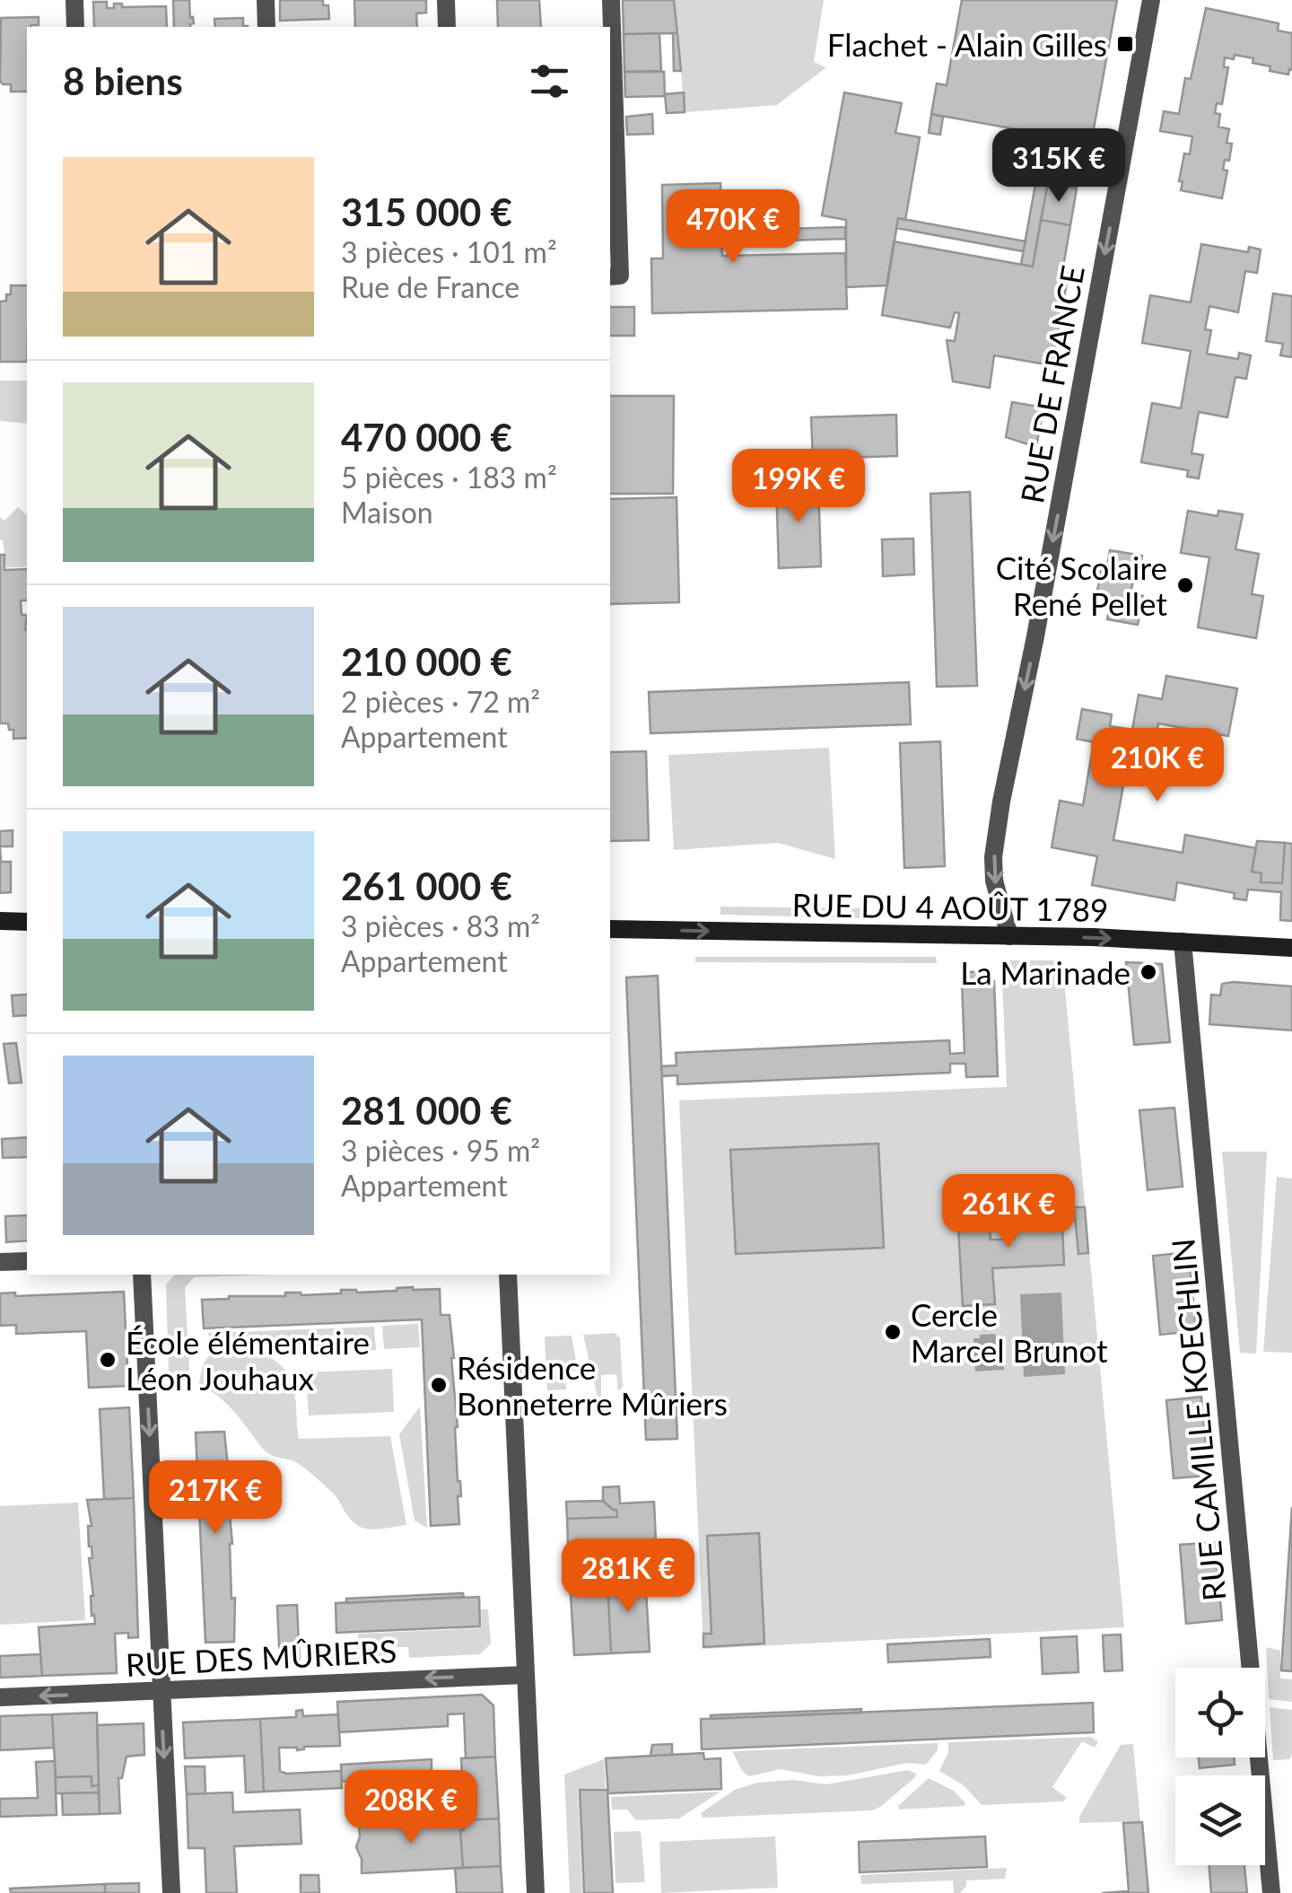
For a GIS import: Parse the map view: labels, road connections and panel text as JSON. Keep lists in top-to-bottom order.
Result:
{
  "streets": {
    "main road": ["RUE DU 4 AOÛT 1789"],
    "street": ["RUE DE FRANCE", "RUE CAMILLE KOECHLIN", "RUE DES MÛRIERS"]
  },
  "crossings": [
    ["RUE DE FRANCE", "RUE DU 4 AOÛT 1789"],
    ["RUE DU 4 AOÛT 1789", "RUE CAMILLE KOECHLIN"]
  ],
  "one_way": ["RUE DE FRANCE", "RUE DU 4 AOÛT 1789", "RUE DES MÛRIERS"],
  "places": {
    "transit": ["Flachet - Alain Gilles"],
    "other": [
      "Cité Scolaire René Pellet",
      "La Marinade",
      "Cercle Marcel Brunot",
      "École élémentaire Léon Jouhaux",
      "Résidence Bonneterre Mûriers"
    ]
  },
  "page": {
    "heading": "8 biens",
    "price": [
      "315K €",
      "470K €",
      "199K €",
      "210K €",
      "261K €",
      "217K €",
      "281K €",
      "208K €"
    ],
    "list": [
      {
        "name": "315 000 €",
        "note": "3 pièces · 101 m² · Rue de France"
      },
      {
        "name": "470 000 €",
        "note": "5 pièces · 183 m² · Maison"
      },
      {
        "name": "210 000 €",
        "note": "2 pièces · 72 m² · Appartement"
      },
      {
        "name": "261 000 €",
        "note": "3 pièces · 83 m² · Appartement"
      },
      {
        "name": "281 000 €",
        "note": "3 pièces · 95 m² · Appartement"
      }
    ]
  }
}
